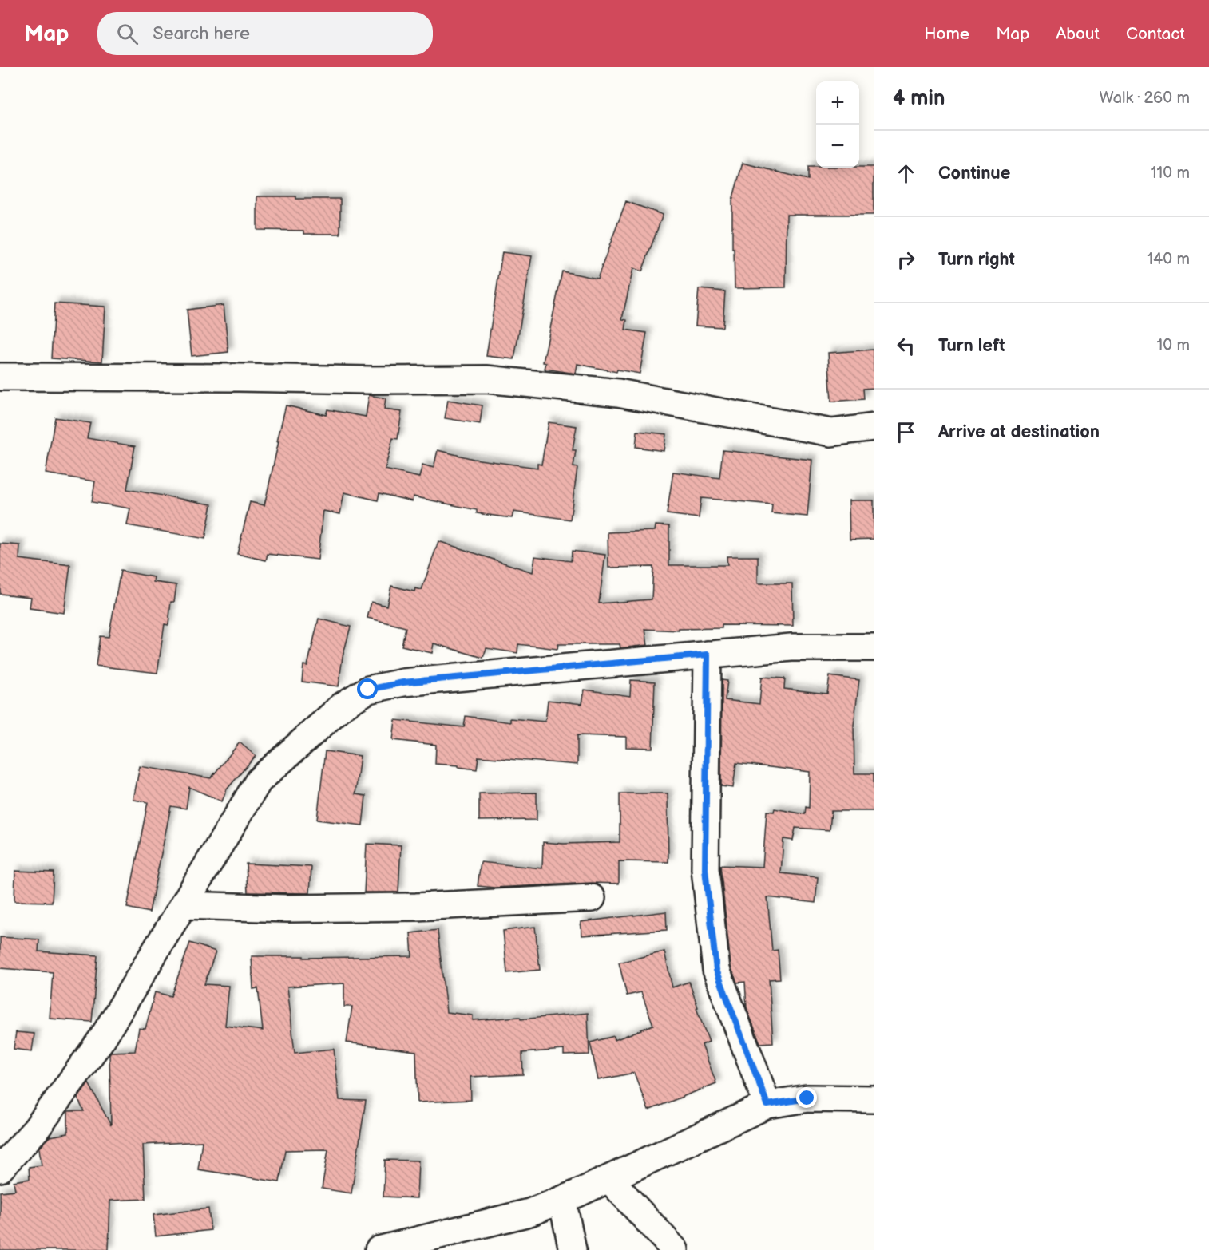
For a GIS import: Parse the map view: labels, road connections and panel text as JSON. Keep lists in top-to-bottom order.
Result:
{
  "page": {
    "header": "Map",
    "search": "Search here",
    "nav": [
      "Home",
      "Map",
      "About",
      "Contact"
    ],
    "heading": ["4 min", "Walk · 260 m"],
    "map_buttons": ["+", "−"],
    "list": [
      ["Continue", "110 m"],
      ["Turn right", "140 m"],
      ["Turn left", "10 m"],
      "Arrive at destination"
    ]
  }
}
